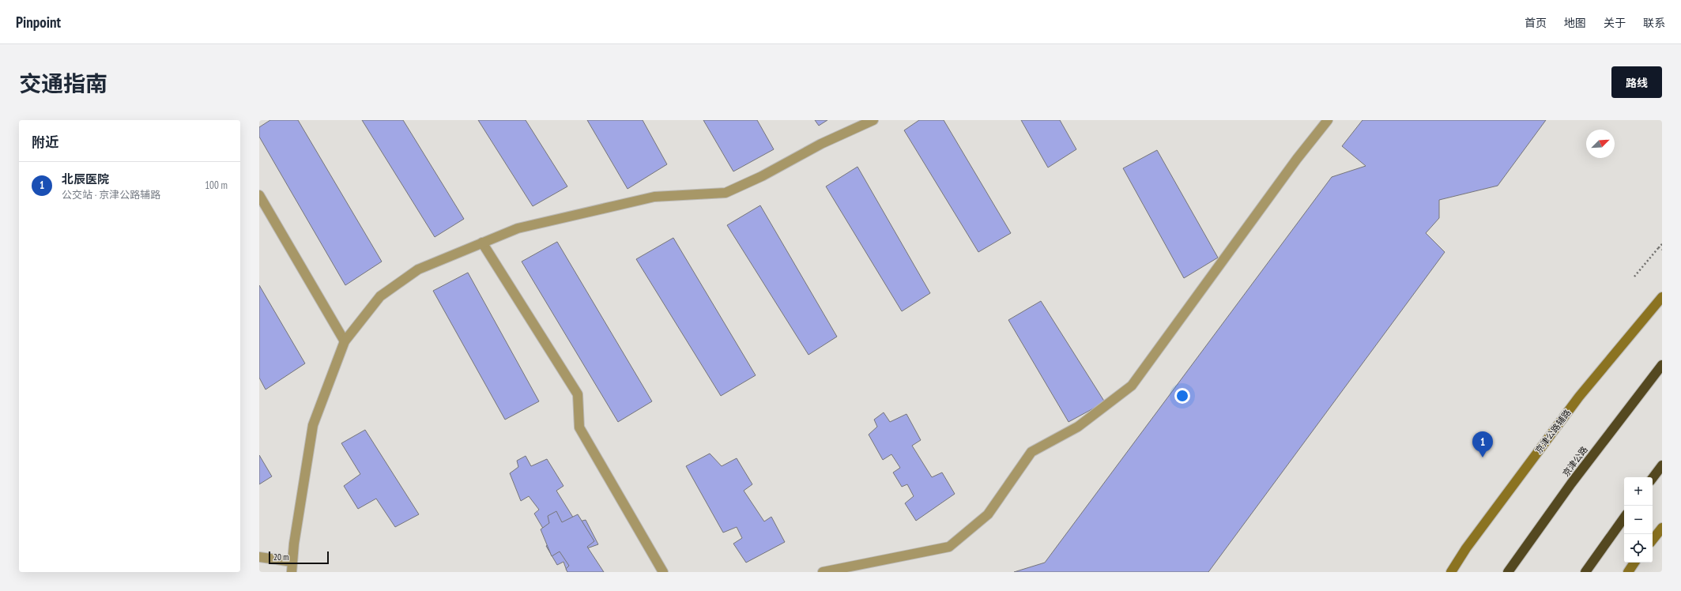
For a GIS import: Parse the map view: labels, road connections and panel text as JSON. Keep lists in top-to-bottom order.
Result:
{
  "streets": {
    "highway": ["京津公路"],
    "main road": ["京津公路辅路"]
  },
  "scale_bar": "20 m",
  "north": "top right",
  "page": {
    "header": "Pinpoint",
    "nav": [
      "首页",
      "地图",
      "关于",
      "联系"
    ],
    "title": "交通指南",
    "buttons": "路线",
    "heading": "附近",
    "list": [
      {
        "mark": "1",
        "name": "北辰医院",
        "note": "公交站 · 京津公路辅路",
        "value": "100 m"
      }
    ],
    "pins": "1",
    "map_buttons": ["+", "−"],
    "scale": "20 m"
  }
}
